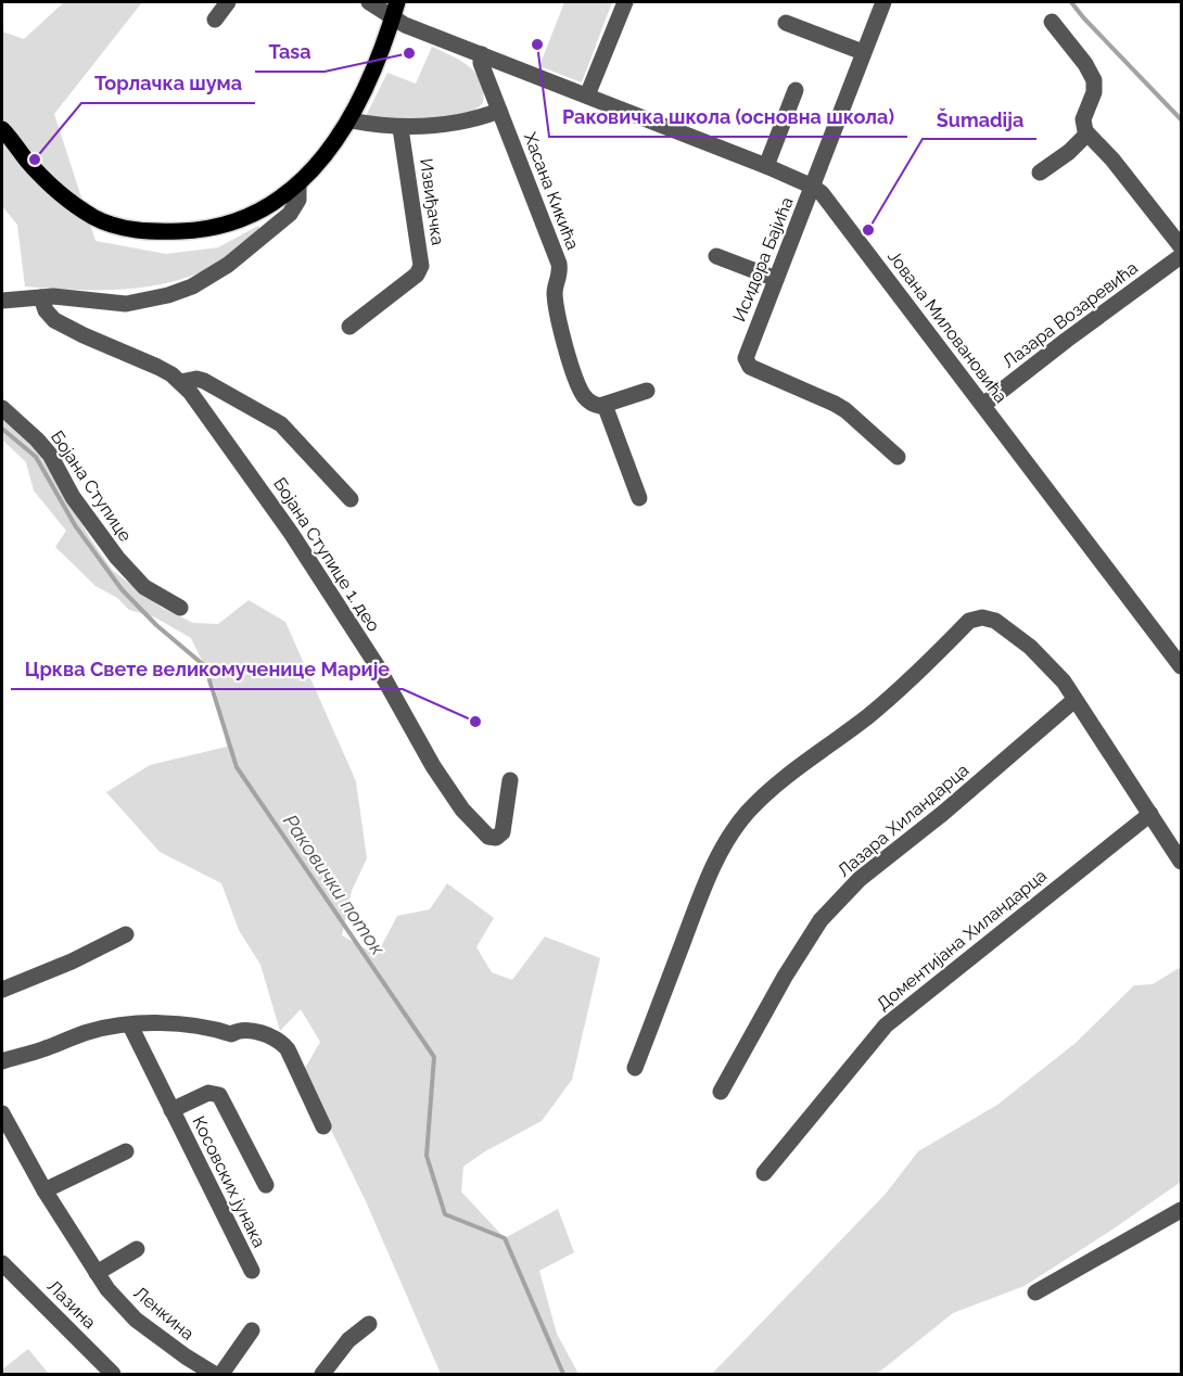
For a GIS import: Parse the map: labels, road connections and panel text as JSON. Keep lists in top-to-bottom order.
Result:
{
  "streets": {
    "street": [
      "Хасана Кикића",
      "Извиђачка",
      "Исидора Бајића",
      "Лазара Возаревића",
      "Јована Миловановића",
      "Бојана Ступице",
      "Бојана Ступице 1. део",
      "Лазара Хиландарца",
      "Доментијана Хиландарца",
      "Косовских јунака",
      "Лазина",
      "Ленкина"
    ]
  },
  "crossings": [
    ["Хасана Кикића", "Јована Миловановића"],
    ["Исидора Бајића", "Јована Миловановића"],
    ["Лазара Возаревића", "Јована Миловановића"]
  ],
  "water": ["Раковички поток"],
  "places": [
    "Раковичка школа (основна школа)",
    "Tasa",
    "Торлачка шума",
    "Šumadija",
    "Црква Свете великомученице Марије"
  ]
}
